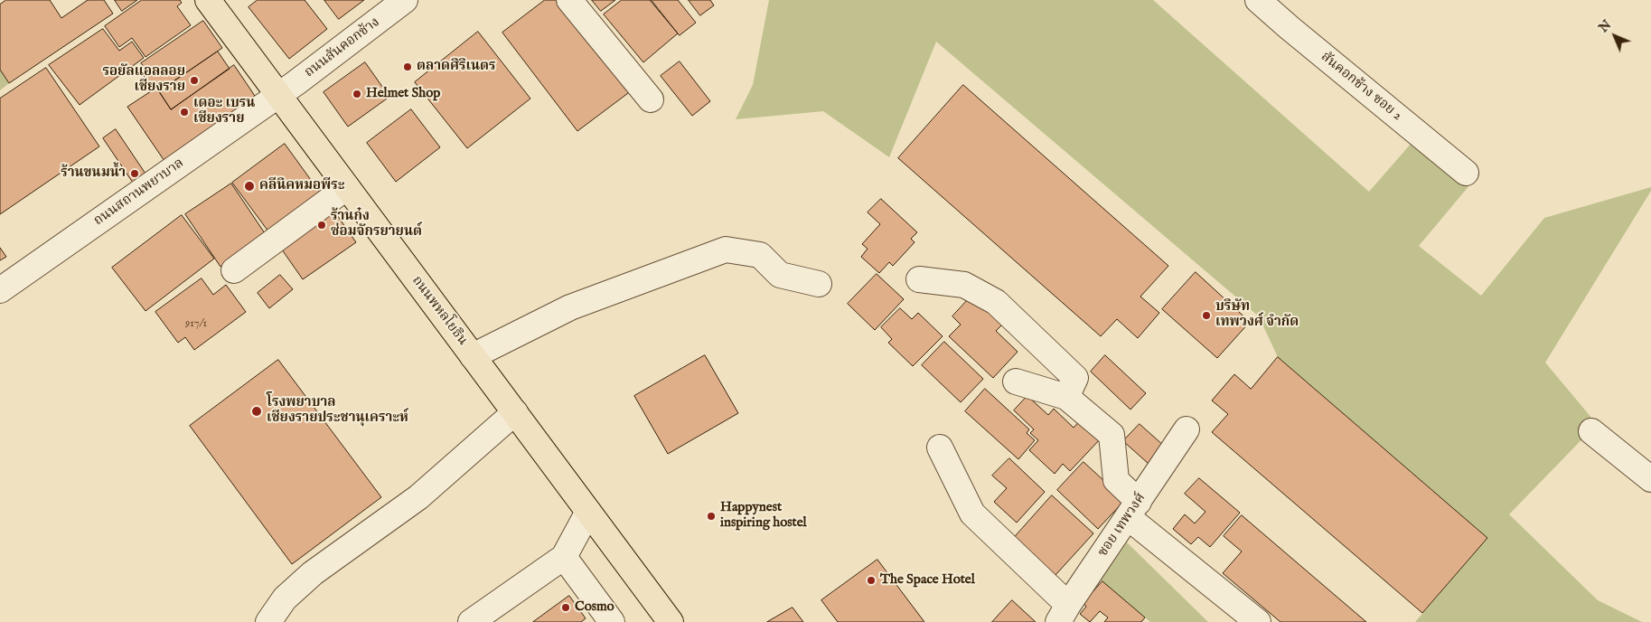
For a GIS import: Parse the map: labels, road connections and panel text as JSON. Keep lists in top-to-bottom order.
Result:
{
  "streets": {
    "main road": ["ถนนพหลโยธิน"],
    "street": [
      "ถนนสันคอกช้าง",
      "สันคอกช้าง ซอย 2",
      "ถนนสถานพยาบาล",
      "ซอย เทพวงศ์"
    ]
  },
  "crossings": [
    ["ถนนสันคอกช้าง", "ถนนสถานพยาบาล"],
    ["ถนนสันคอกช้าง", "ถนนพหลโยธิน"],
    ["ถนนสถานพยาบาล", "ถนนพหลโยธิน"]
  ],
  "places": [
    "ตลาดศิริเนตร",
    "รอยัลแอลลอย เชียงราย",
    "Helmet Shop",
    "เดอะ เบรน เชียงราย",
    "ร้านขนมน้ำ",
    "คลีนิคหมอพีระ",
    "ร้านก๋ง ซ่อมจักรยายนต์",
    "บริษัท เทพวงศ์ จำกัด",
    "โรงพยาบาล เชียงรายประชานุเคราะห์",
    "Happynest inspiring hostel",
    "The Space Hotel",
    "Cosmo"
  ],
  "house_numbers": ["917/1"],
  "north": "top left"
}
